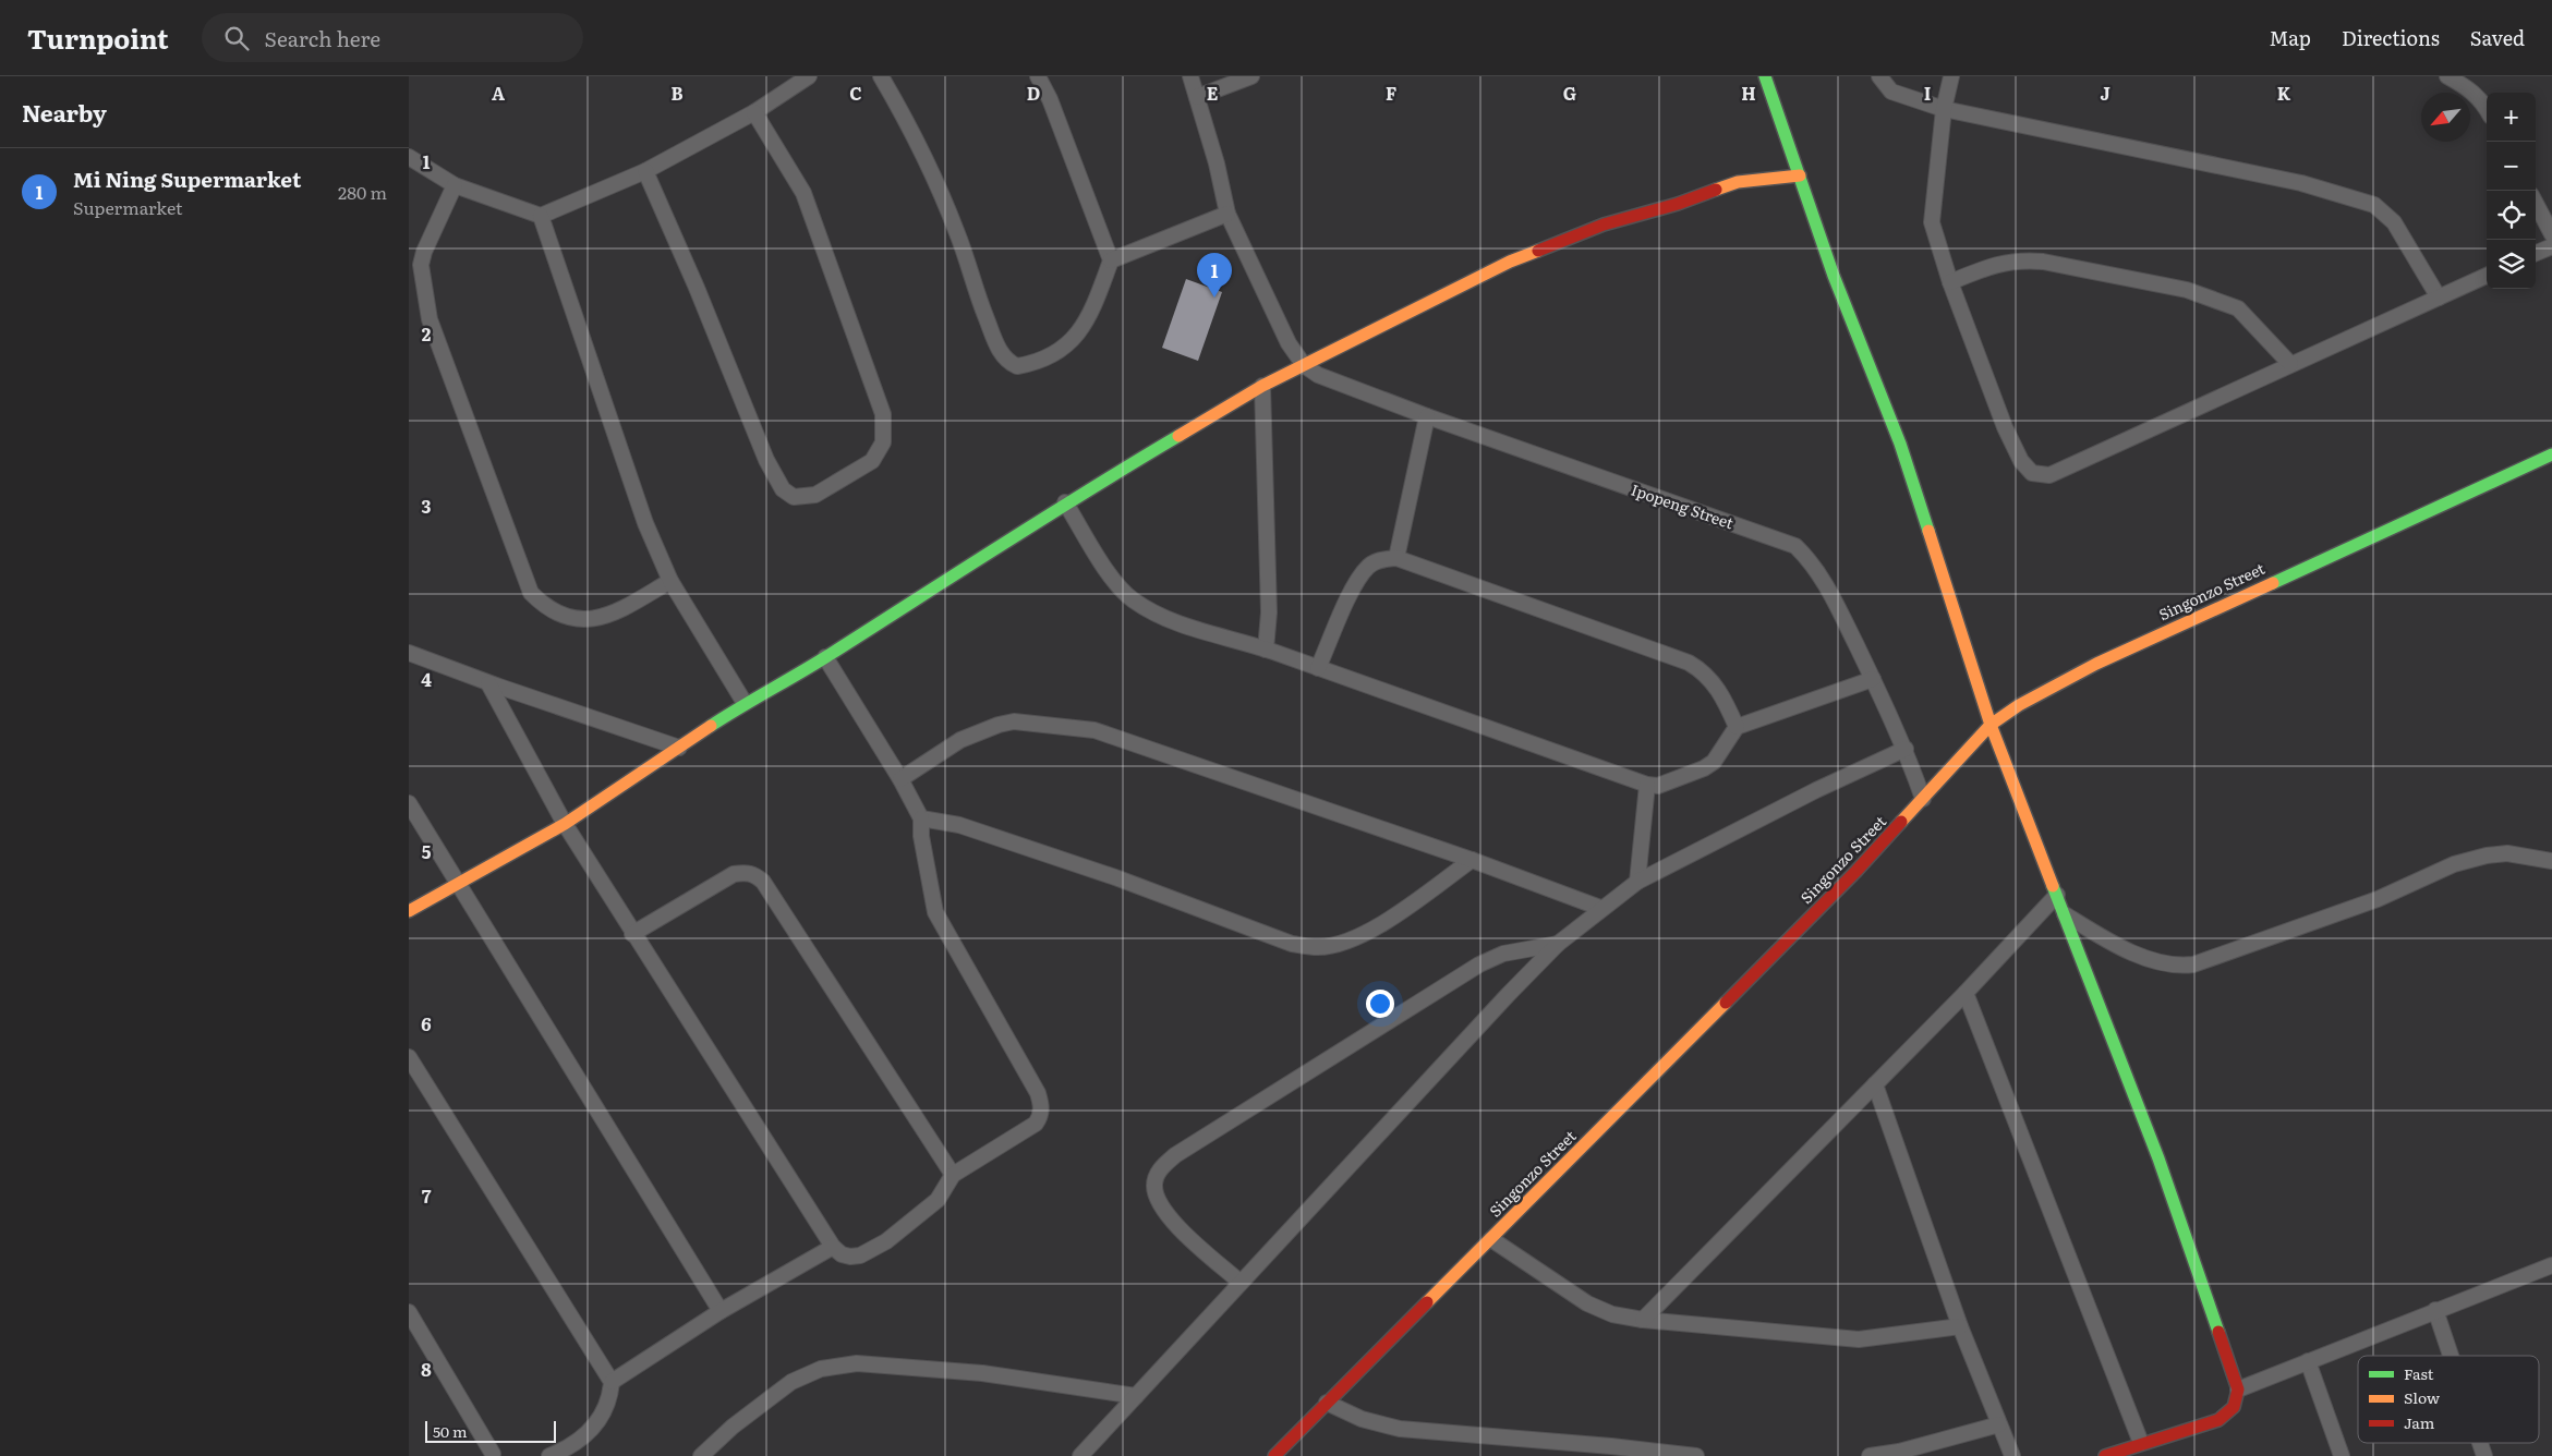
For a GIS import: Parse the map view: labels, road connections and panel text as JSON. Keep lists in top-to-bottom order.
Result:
{
  "streets": {
    "street": ["Ipopeng Street", "Singonzo Street"]
  },
  "crossings": [
    ["Ipopeng Street", "Singonzo Street"]
  ],
  "legend": ["Fast", "Slow", "Jam"],
  "scale_bar": "50 m",
  "north": "bottom left",
  "page": {
    "header": "Turnpoint",
    "search": "Search here",
    "nav": ["Map", "Directions", "Saved"],
    "heading": "Nearby",
    "map_buttons": ["+", "−"],
    "list": [
      {
        "mark": "1",
        "name": "Mi Ning Supermarket",
        "note": "Supermarket",
        "value": "280 m"
      }
    ],
    "pins": "1",
    "scale": "50 m"
  },
  "grid": {
    "columns": [
      "A",
      "B",
      "C",
      "D",
      "E",
      "F",
      "G",
      "H",
      "I",
      "J",
      "K"
    ],
    "rows": [
      "1",
      "2",
      "3",
      "4",
      "5",
      "6",
      "7",
      "8"
    ]
  }
}
